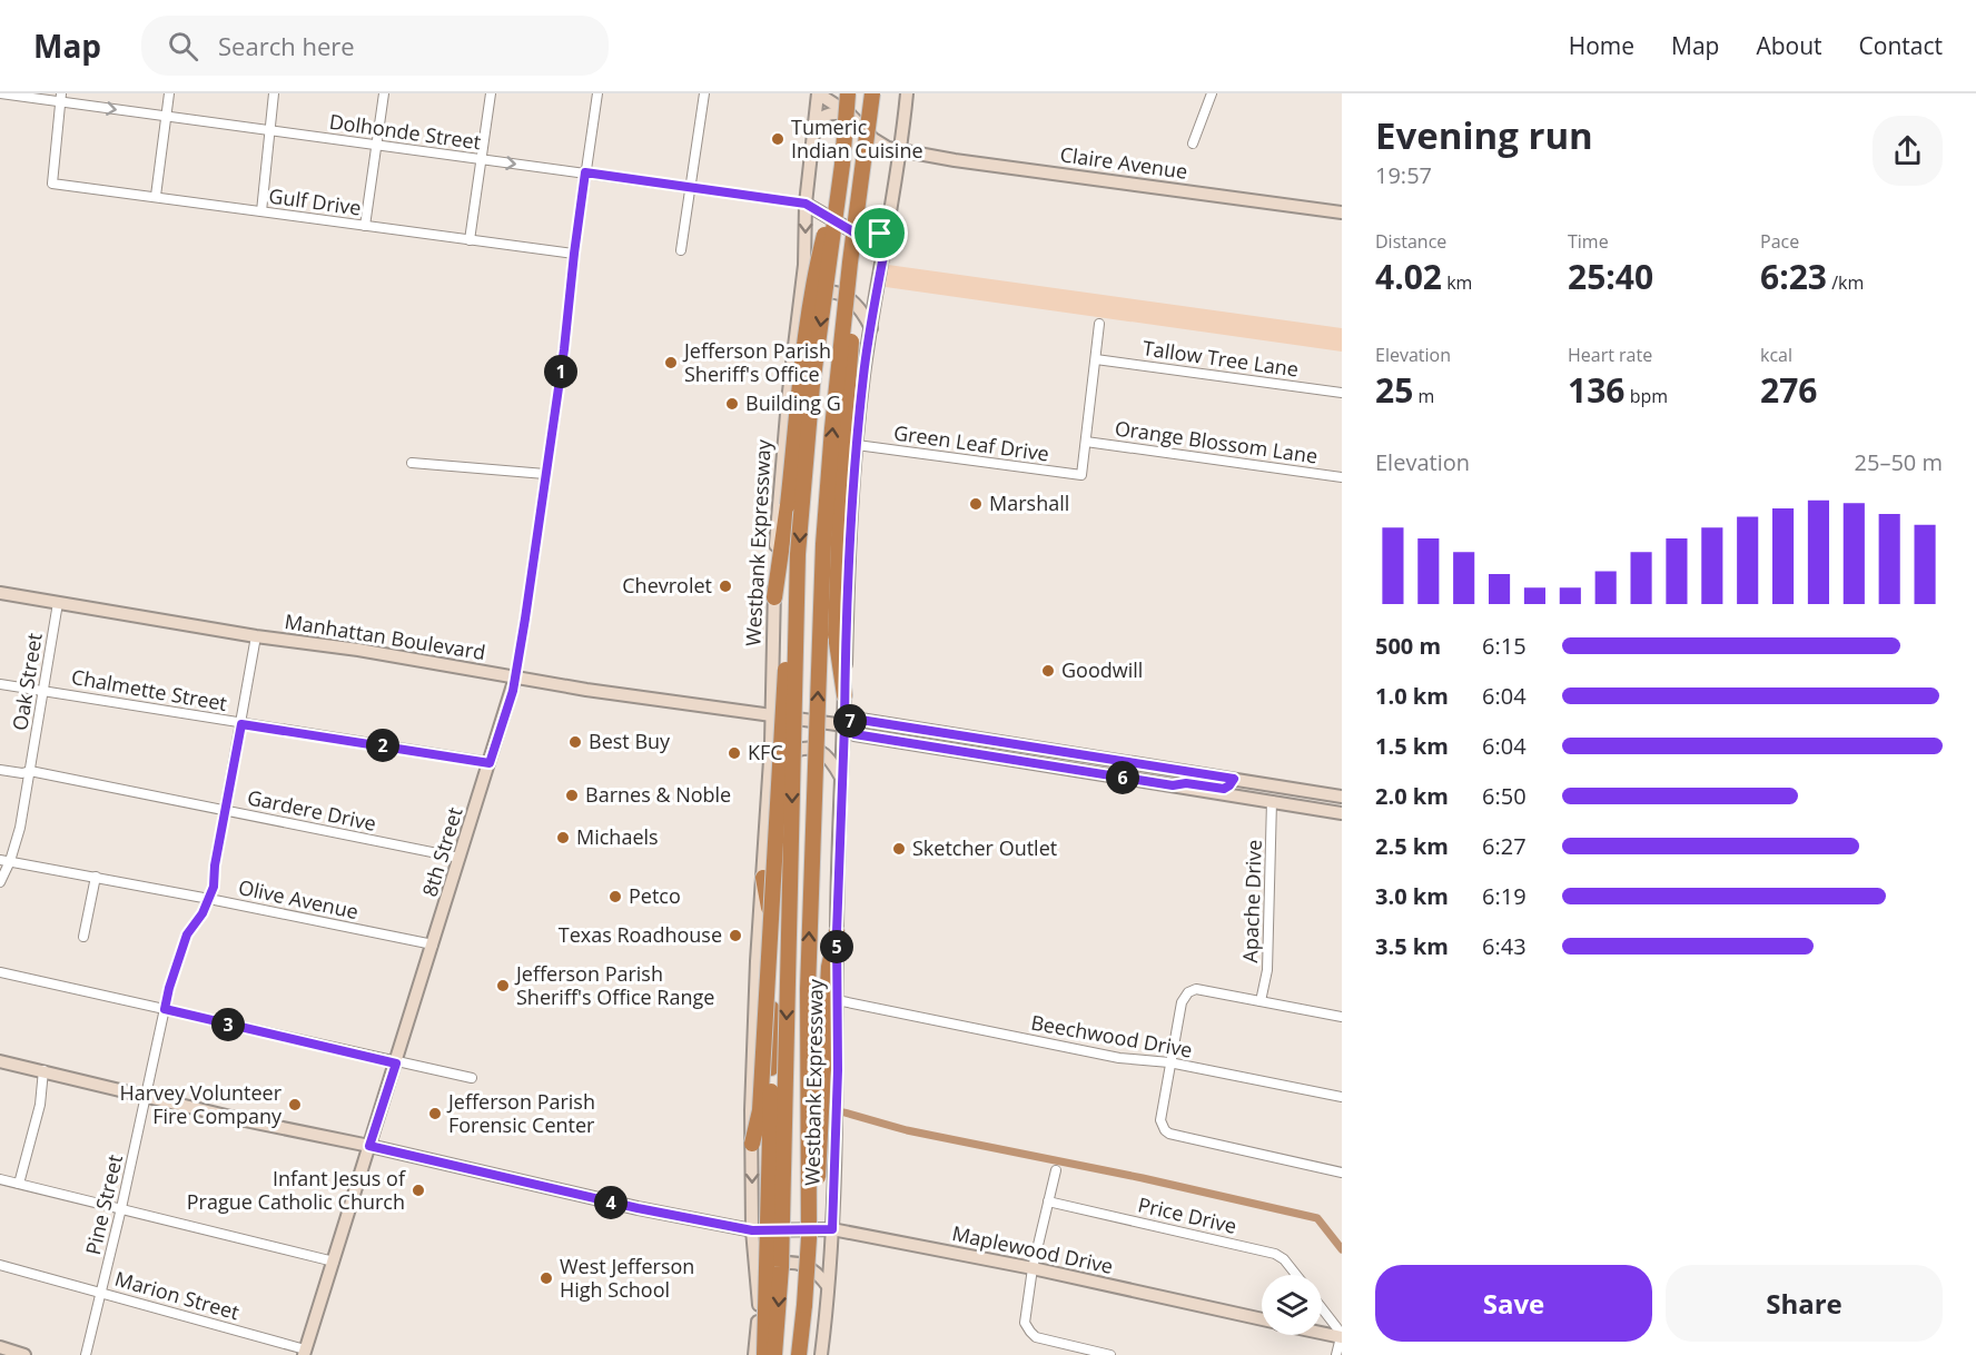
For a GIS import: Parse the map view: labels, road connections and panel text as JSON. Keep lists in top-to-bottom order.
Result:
{
  "streets": {
    "highway": ["Westbank Expressway"],
    "street": [
      "Dolhonde Street",
      "Claire Avenue",
      "Gulf Drive",
      "Tallow Tree Lane",
      "Orange Blossom Lane",
      "Green Leaf Drive",
      "Manhattan Boulevard",
      "Oak Street",
      "Chalmette Street",
      "Gardere Drive",
      "8th Street",
      "Olive Avenue",
      "Apache Drive",
      "Beechwood Drive",
      "Pine Street",
      "Price Drive",
      "Maplewood Drive",
      "Marion Street"
    ]
  },
  "crossings": [
    ["Dolhonde Street", "Gulf Drive"],
    ["Dolhonde Street", "Westbank Expressway"],
    ["Dolhonde Street", "8th Street"],
    ["Claire Avenue", "Westbank Expressway"],
    ["Gulf Drive", "8th Street"],
    ["Orange Blossom Lane", "Green Leaf Drive"],
    ["Westbank Expressway", "Manhattan Boulevard"],
    ["Westbank Expressway", "Beechwood Drive"],
    ["Westbank Expressway", "Maplewood Drive"],
    ["Manhattan Boulevard", "Oak Street"],
    ["Manhattan Boulevard", "8th Street"],
    ["Manhattan Boulevard", "Apache Drive"],
    ["Manhattan Boulevard", "Pine Street"],
    ["Oak Street", "Chalmette Street"],
    ["Oak Street", "Gardere Drive"],
    ["Oak Street", "Olive Avenue"],
    ["Chalmette Street", "8th Street"],
    ["Chalmette Street", "Pine Street"],
    ["Gardere Drive", "8th Street"],
    ["Gardere Drive", "Pine Street"],
    ["8th Street", "Olive Avenue"],
    ["8th Street", "Maplewood Drive"],
    ["8th Street", "Marion Street"],
    ["Olive Avenue", "Pine Street"],
    ["Pine Street", "Maplewood Drive"],
    ["Pine Street", "Marion Street"]
  ],
  "places": [
    "Tumeric Indian Cuisine",
    "Jefferson Parish Sheriff's Office",
    "Building G",
    "Marshall",
    "Chevrolet",
    "Goodwill",
    "Best Buy",
    "KFC",
    "Barnes & Noble",
    "Michaels",
    "Sketcher Outlet",
    "Petco",
    "Texas Roadhouse",
    "Jefferson Parish Sheriff's Office Range",
    "Harvey Volunteer Fire Company",
    "Jefferson Parish Forensic Center",
    "Infant Jesus of Prague Catholic Church",
    "West Jefferson High School"
  ],
  "page": {
    "header": "Map",
    "search": "Search here",
    "nav": [
      "Home",
      "Map",
      "About",
      "Contact"
    ],
    "heading": ["Evening run", "19:57"],
    "stats": [
      ["Distance", "4.02 km"],
      ["Time", "25:40"],
      ["Pace", "6:23 /km"],
      ["Elevation", "25 m"],
      ["Heart rate", "136 bpm"],
      ["kcal", "276"]
    ],
    "pins": [
      "1",
      "7",
      "2",
      "6",
      "5",
      "3",
      "4"
    ],
    "chart": ["Elevation", "25–50 m"],
    "list": [
      {
        "name": "500 m",
        "note": "6:15"
      },
      {
        "name": "1.0 km",
        "note": "6:04"
      },
      {
        "name": "1.5 km",
        "note": "6:04"
      },
      {
        "name": "2.0 km",
        "note": "6:50"
      },
      {
        "name": "2.5 km",
        "note": "6:27"
      },
      {
        "name": "3.0 km",
        "note": "6:19"
      },
      {
        "name": "3.5 km",
        "note": "6:43"
      }
    ],
    "buttons": ["Save", "Share"]
  }
}
